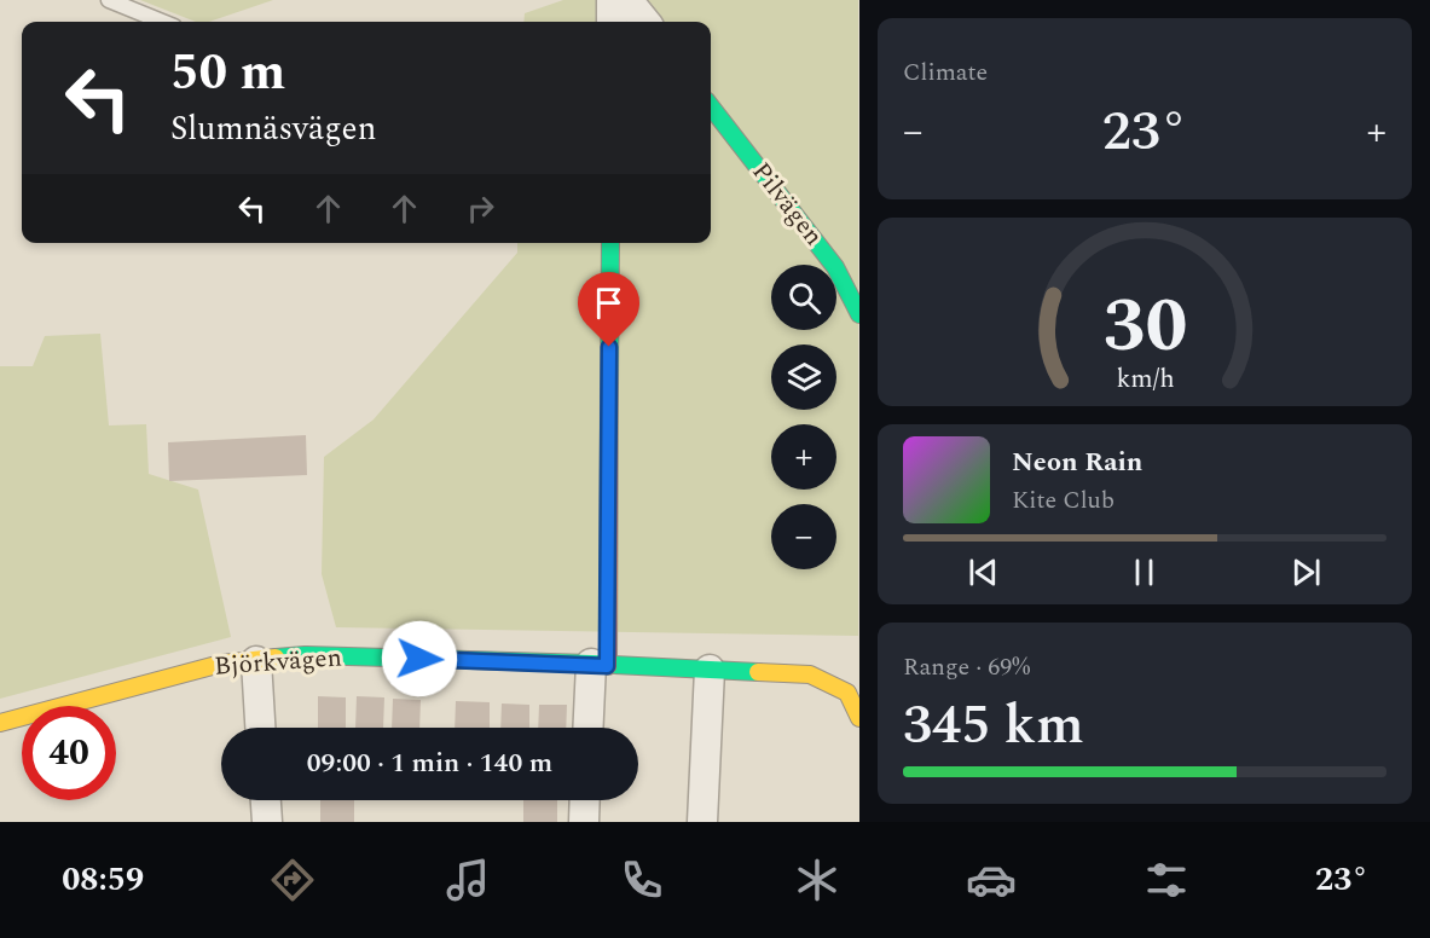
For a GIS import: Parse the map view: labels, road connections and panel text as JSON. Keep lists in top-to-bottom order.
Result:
{
  "streets": {
    "street": ["Pilvägen", "Björkvägen"]
  },
  "page": {
    "tile": [
      "Climate",
      ["Range · 69%", "345 km"]
    ],
    "turn": ["50 m", "Slumnäsvägen"],
    "heat": ["−", "23°", "+"],
    "map_buttons": ["+", "−"],
    "song": ["Neon Rain", "Kite Club"],
    "limit": "40",
    "trip": "09:00 · 1 min · 140 m",
    "tabs": ["08:59", "23°"],
    "gauge": ["30", "km/h"]
  }
}
